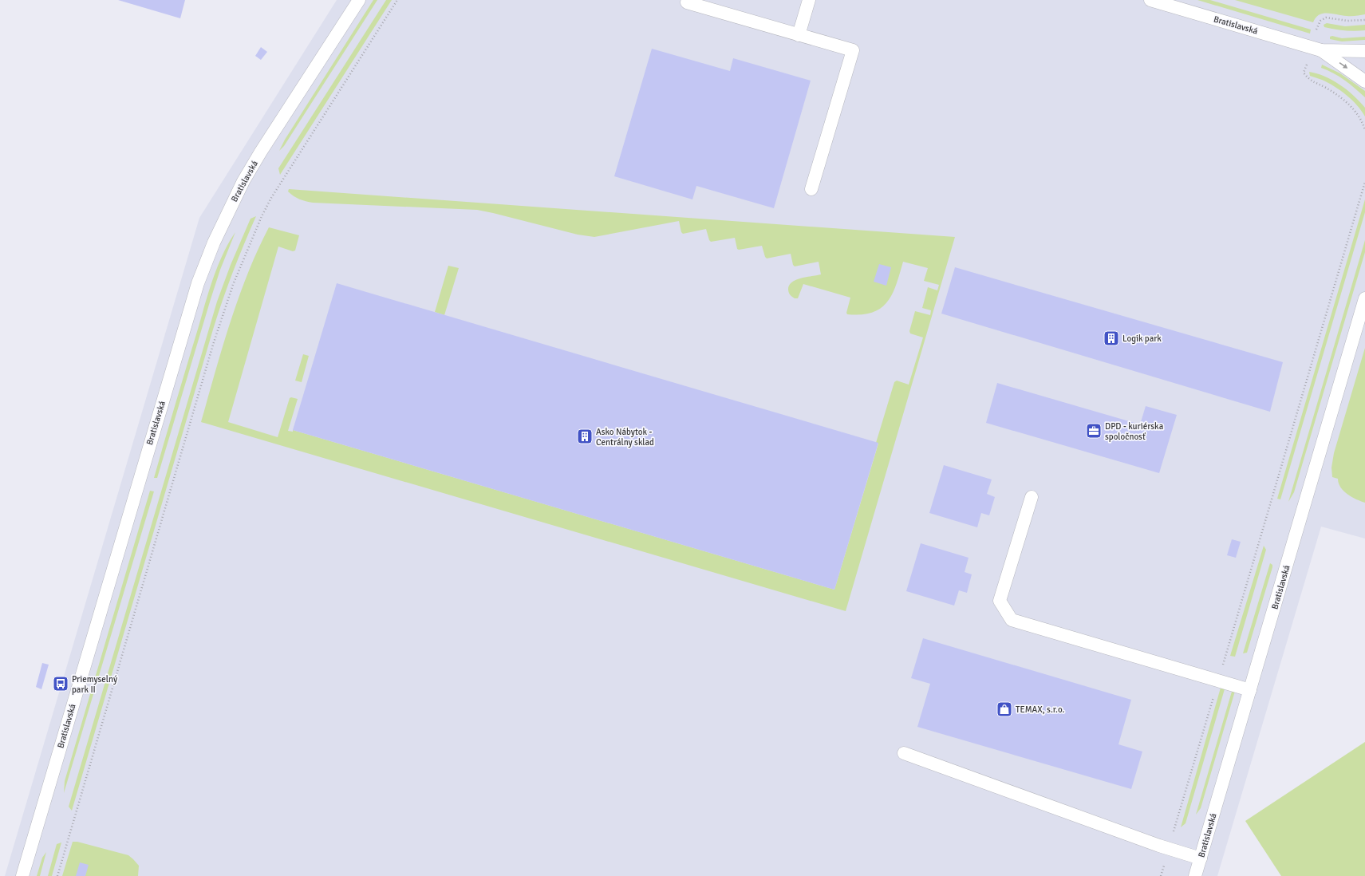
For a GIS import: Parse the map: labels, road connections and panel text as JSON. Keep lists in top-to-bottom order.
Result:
{
  "streets": {
    "lane": ["Bratislavská"]
  },
  "places": {
    "building": ["Logik park", "Asko Nábytok - Centrálny sklad"],
    "office": ["DPD - kuriérska spoločnosť"],
    "bus stop": ["Priemyselný park II"],
    "shop": ["TEMAX, s.r.o."]
  }
}
